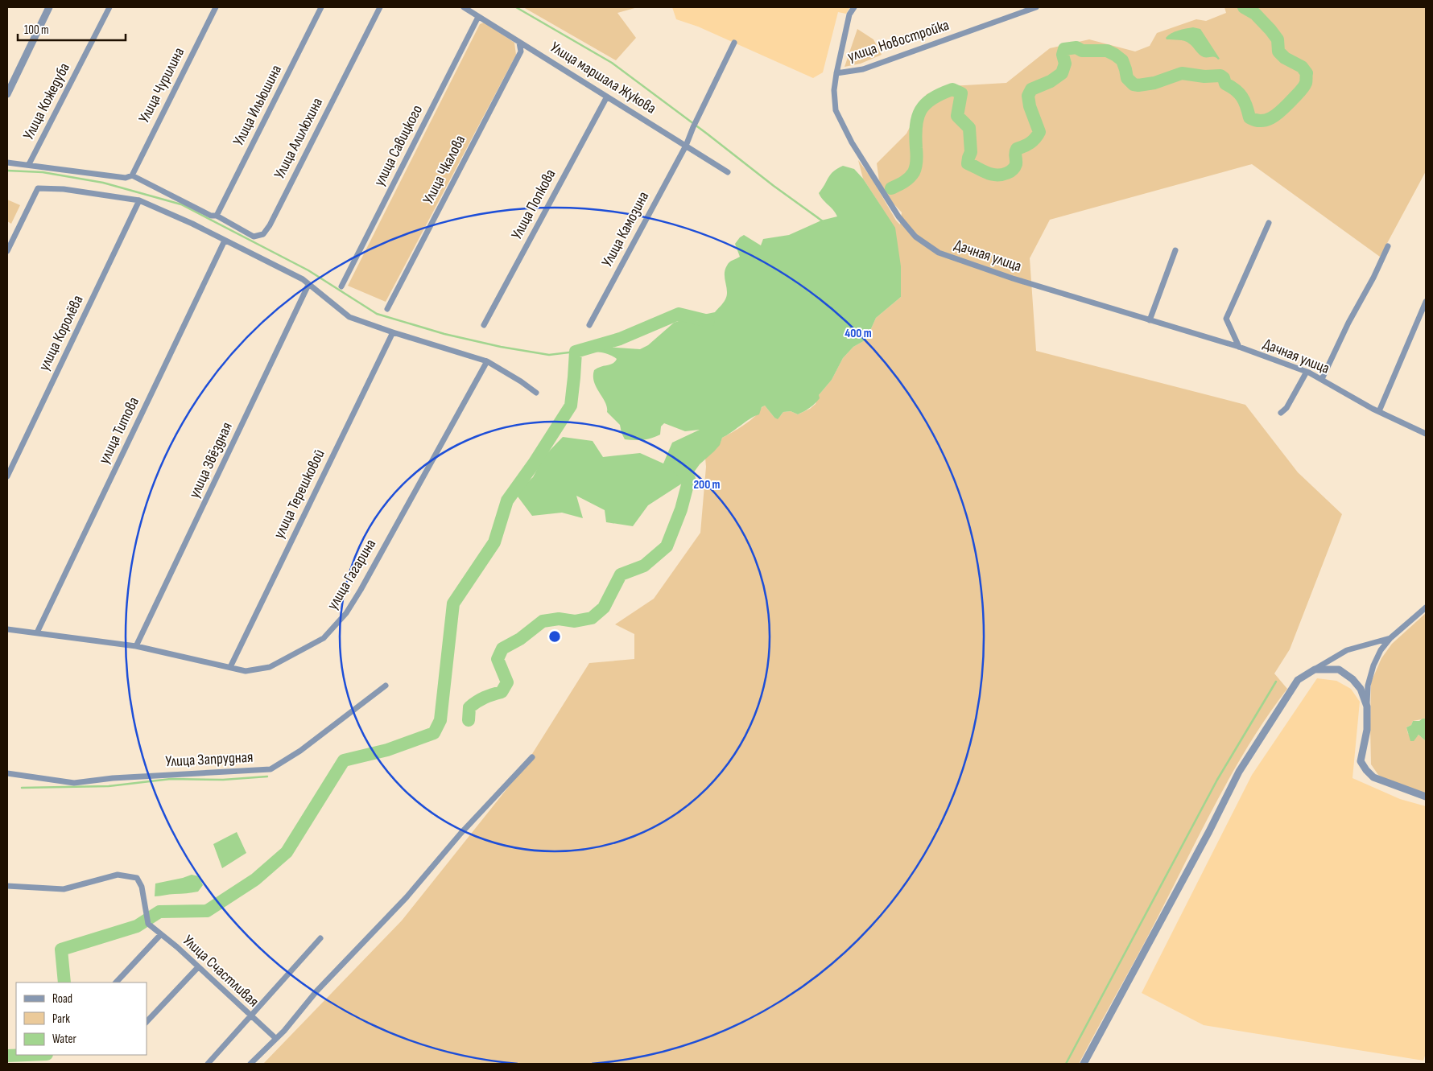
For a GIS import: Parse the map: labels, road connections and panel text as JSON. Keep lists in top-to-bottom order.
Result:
{
  "streets": {
    "street": [
      "улица Новостройка",
      "Улица маршала Жукова",
      "Улица Чурилина",
      "Улица Кожедуба",
      "Улица Ильюшина",
      "Улица Алилюхина",
      "улица Савицкого",
      "Улица Чкалова",
      "Улица Попкова",
      "Улица Камозина",
      "Дачная улица",
      "улица Королёва",
      "улица Титова",
      "улица Звёздная",
      "улица Терешковой",
      "улица Гагарина",
      "Улица Запрудная",
      "Улица Счастливая"
    ]
  },
  "crossings": [
    ["улица Новостройка", "Дачная улица"],
    ["Улица маршала Жукова", "улица Савицкого"],
    ["Улица маршала Жукова", "Улица Чкалова"],
    ["Улица маршала Жукова", "Улица Попкова"],
    ["Улица маршала Жукова", "Улица Камозина"],
    ["Улица Чурилина", "Улица Алилюхина"],
    ["Улица Ильюшина", "Улица Алилюхина"],
    ["улица Титова", "улица Гагарина"],
    ["улица Звёздная", "улица Гагарина"],
    ["улица Терешковой", "улица Гагарина"]
  ],
  "legend": ["Road", "Park", "Water"],
  "scale_bar": "100 m",
  "rings": ["400 m", "200 m"]
}
